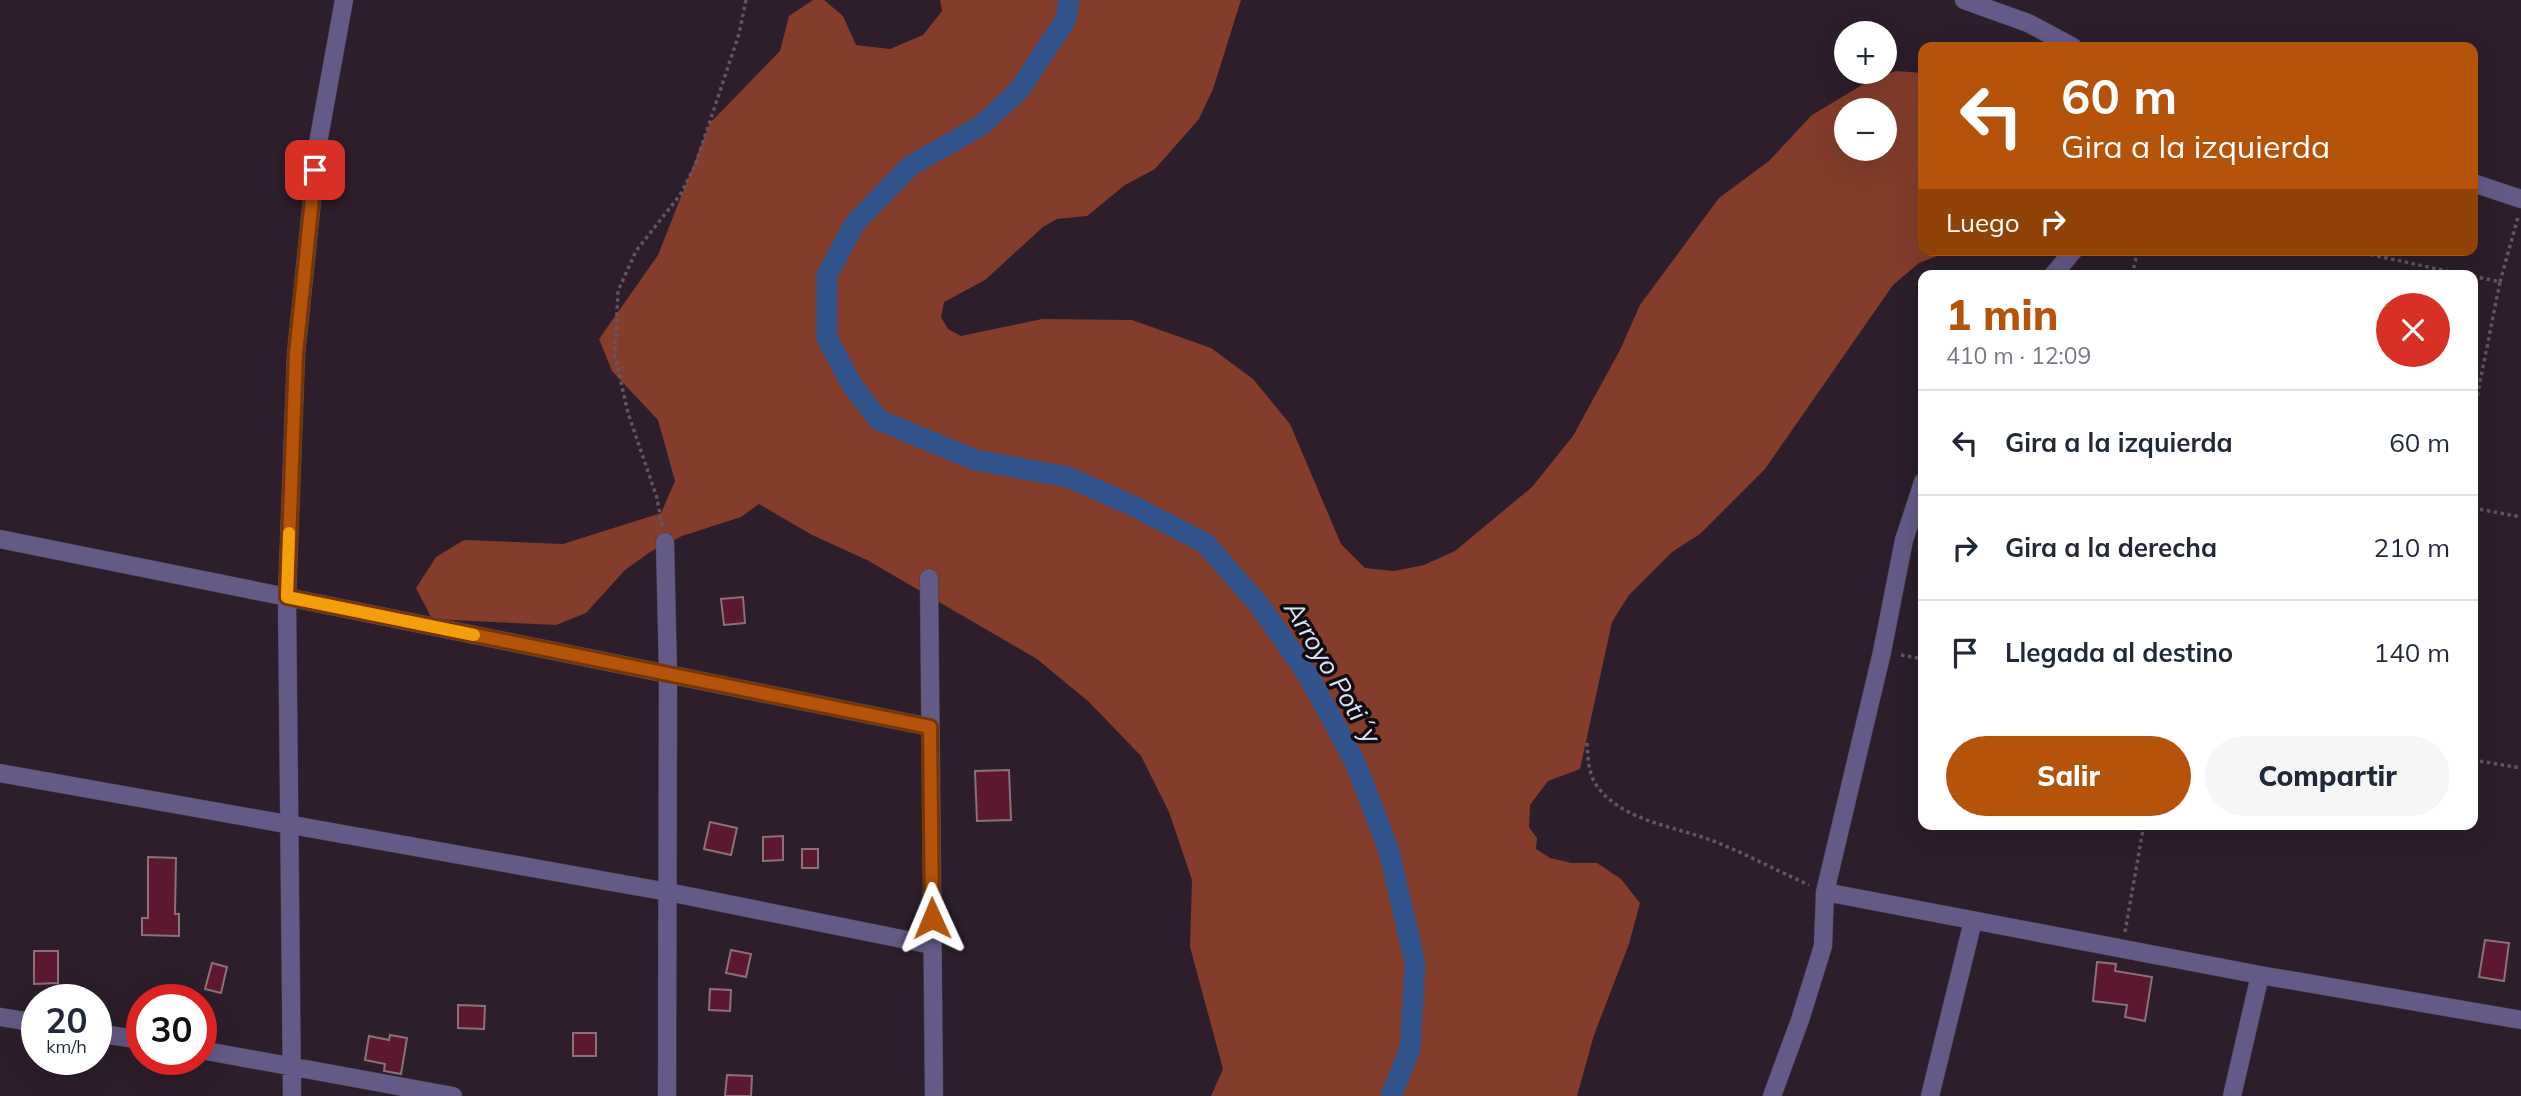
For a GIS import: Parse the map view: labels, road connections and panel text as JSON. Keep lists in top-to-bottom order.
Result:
{
  "water": ["Arroyo Poti´y"],
  "page": {
    "map_buttons": ["+", "−"],
    "turn": ["60 m", "Gira a la izquierda"],
    "then": "Luego",
    "heading": ["1 min", "410 m · 12:09"],
    "list": [
      {
        "name": "Gira a la izquierda",
        "value": "60 m"
      },
      {
        "name": "Gira a la derecha",
        "value": "210 m"
      },
      {
        "name": "Llegada al destino",
        "value": "140 m"
      }
    ],
    "buttons": ["Salir", "Compartir"],
    "speed": "20 km/h",
    "limit": "30"
  }
}
